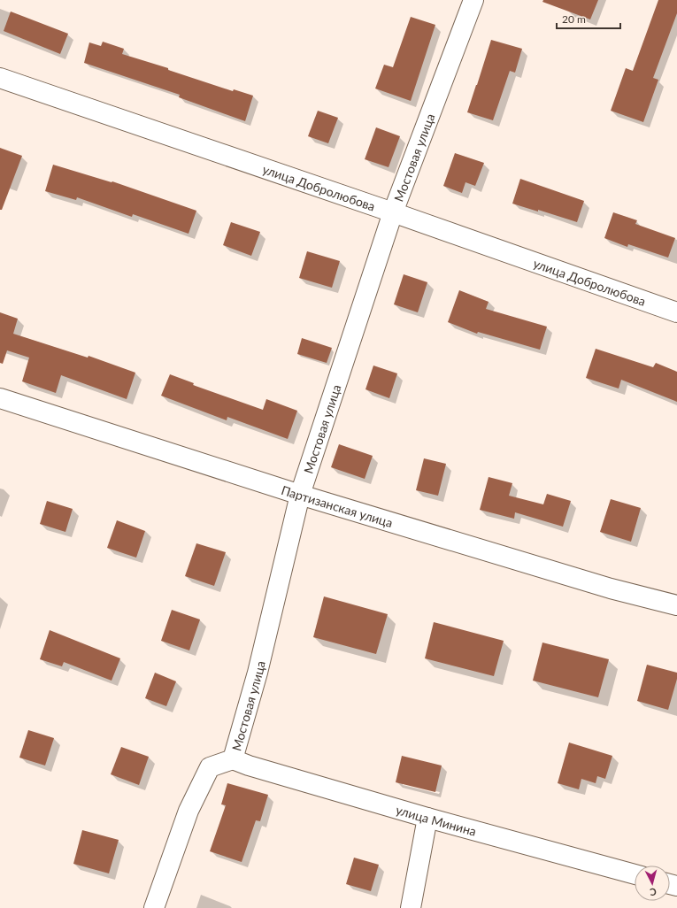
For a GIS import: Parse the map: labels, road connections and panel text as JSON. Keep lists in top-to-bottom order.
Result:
{
  "streets": {
    "street": [
      "Мостовая улица",
      "улица Добролюбова",
      "Партизанская улица",
      "улица Минина"
    ]
  },
  "crossings": [
    ["Мостовая улица", "улица Добролюбова"],
    ["Мостовая улица", "Партизанская улица"],
    ["Мостовая улица", "улица Минина"]
  ],
  "scale_bar": "20 m",
  "north": "bottom"
}
